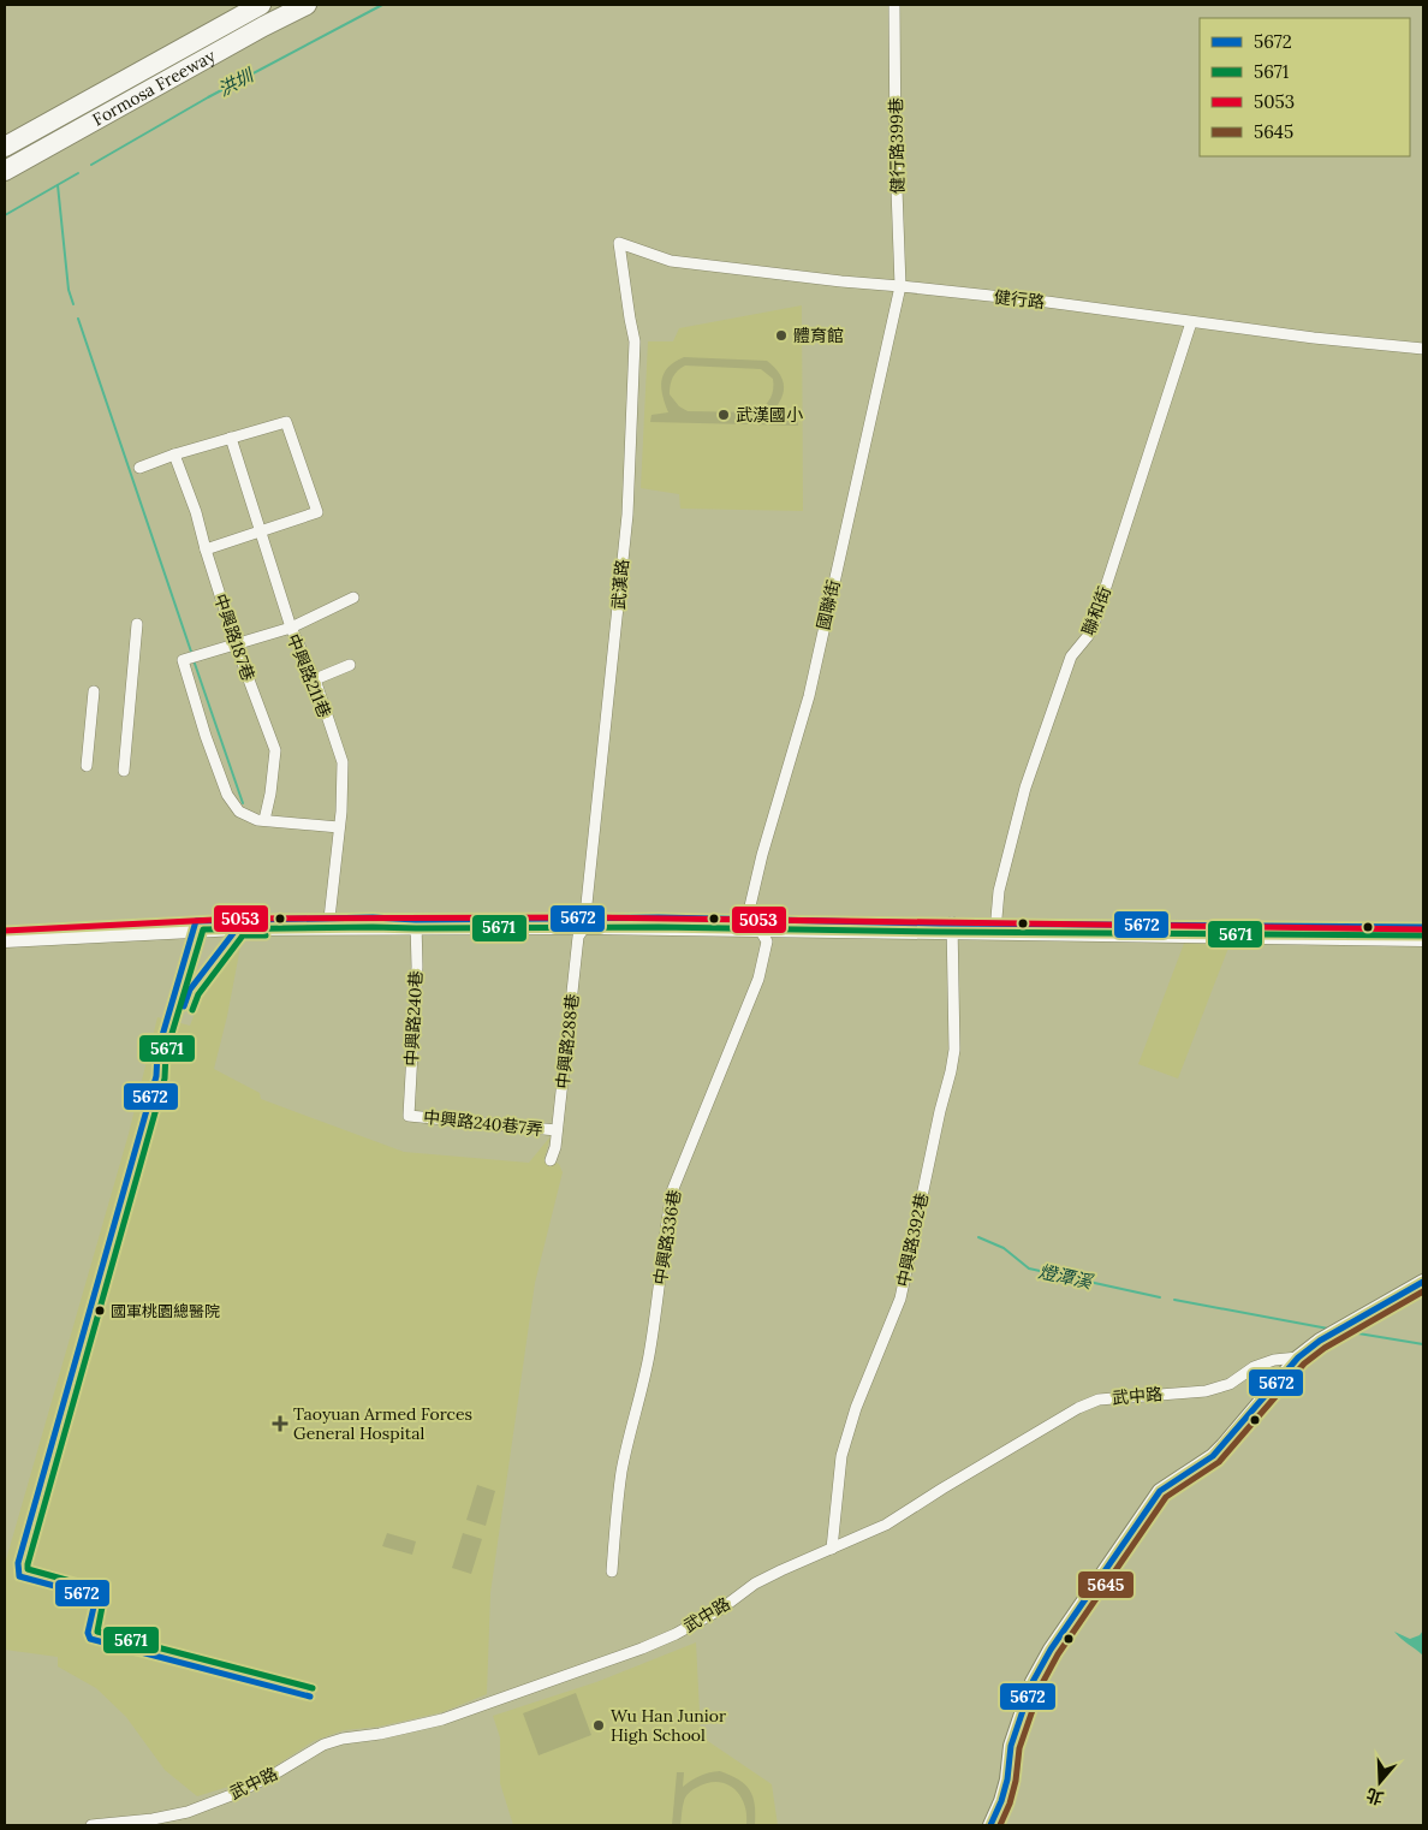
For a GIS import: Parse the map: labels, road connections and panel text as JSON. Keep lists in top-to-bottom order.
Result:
{
  "streets": {
    "highway": ["Formosa Freeway"],
    "street": [
      "健行路399巷",
      "健行路",
      "武漢路",
      "國聯街",
      "聯和街",
      "中興路187巷",
      "中興路211巷",
      "中興路240巷",
      "中興路288巷",
      "中興路240巷7弄",
      "中興路336巷",
      "中興路392巷",
      "武中路"
    ]
  },
  "crossings": [
    ["健行路399巷", "健行路"],
    ["健行路399巷", "國聯街"],
    ["健行路", "武漢路"],
    ["健行路", "國聯街"],
    ["健行路", "聯和街"],
    ["武漢路", "中興路288巷"],
    ["國聯街", "中興路336巷"],
    ["中興路240巷", "中興路240巷7弄"],
    ["中興路288巷", "中興路240巷7弄"],
    ["中興路392巷", "武中路"]
  ],
  "water": ["洪圳", "燈潭溪"],
  "places": {
    "other": [
      "體育館",
      "武漢國小",
      "國軍桃園總醫院",
      "Wu Han Junior High School"
    ],
    "health": ["Taoyuan Armed Forces General Hospital"]
  },
  "lines": [
    "transit line 5672",
    "transit line 5053",
    "transit line 5671",
    "transit line 5645"
  ],
  "legend": [
    "5672",
    "5671",
    "5053",
    "5645"
  ],
  "north": "bottom"
}
